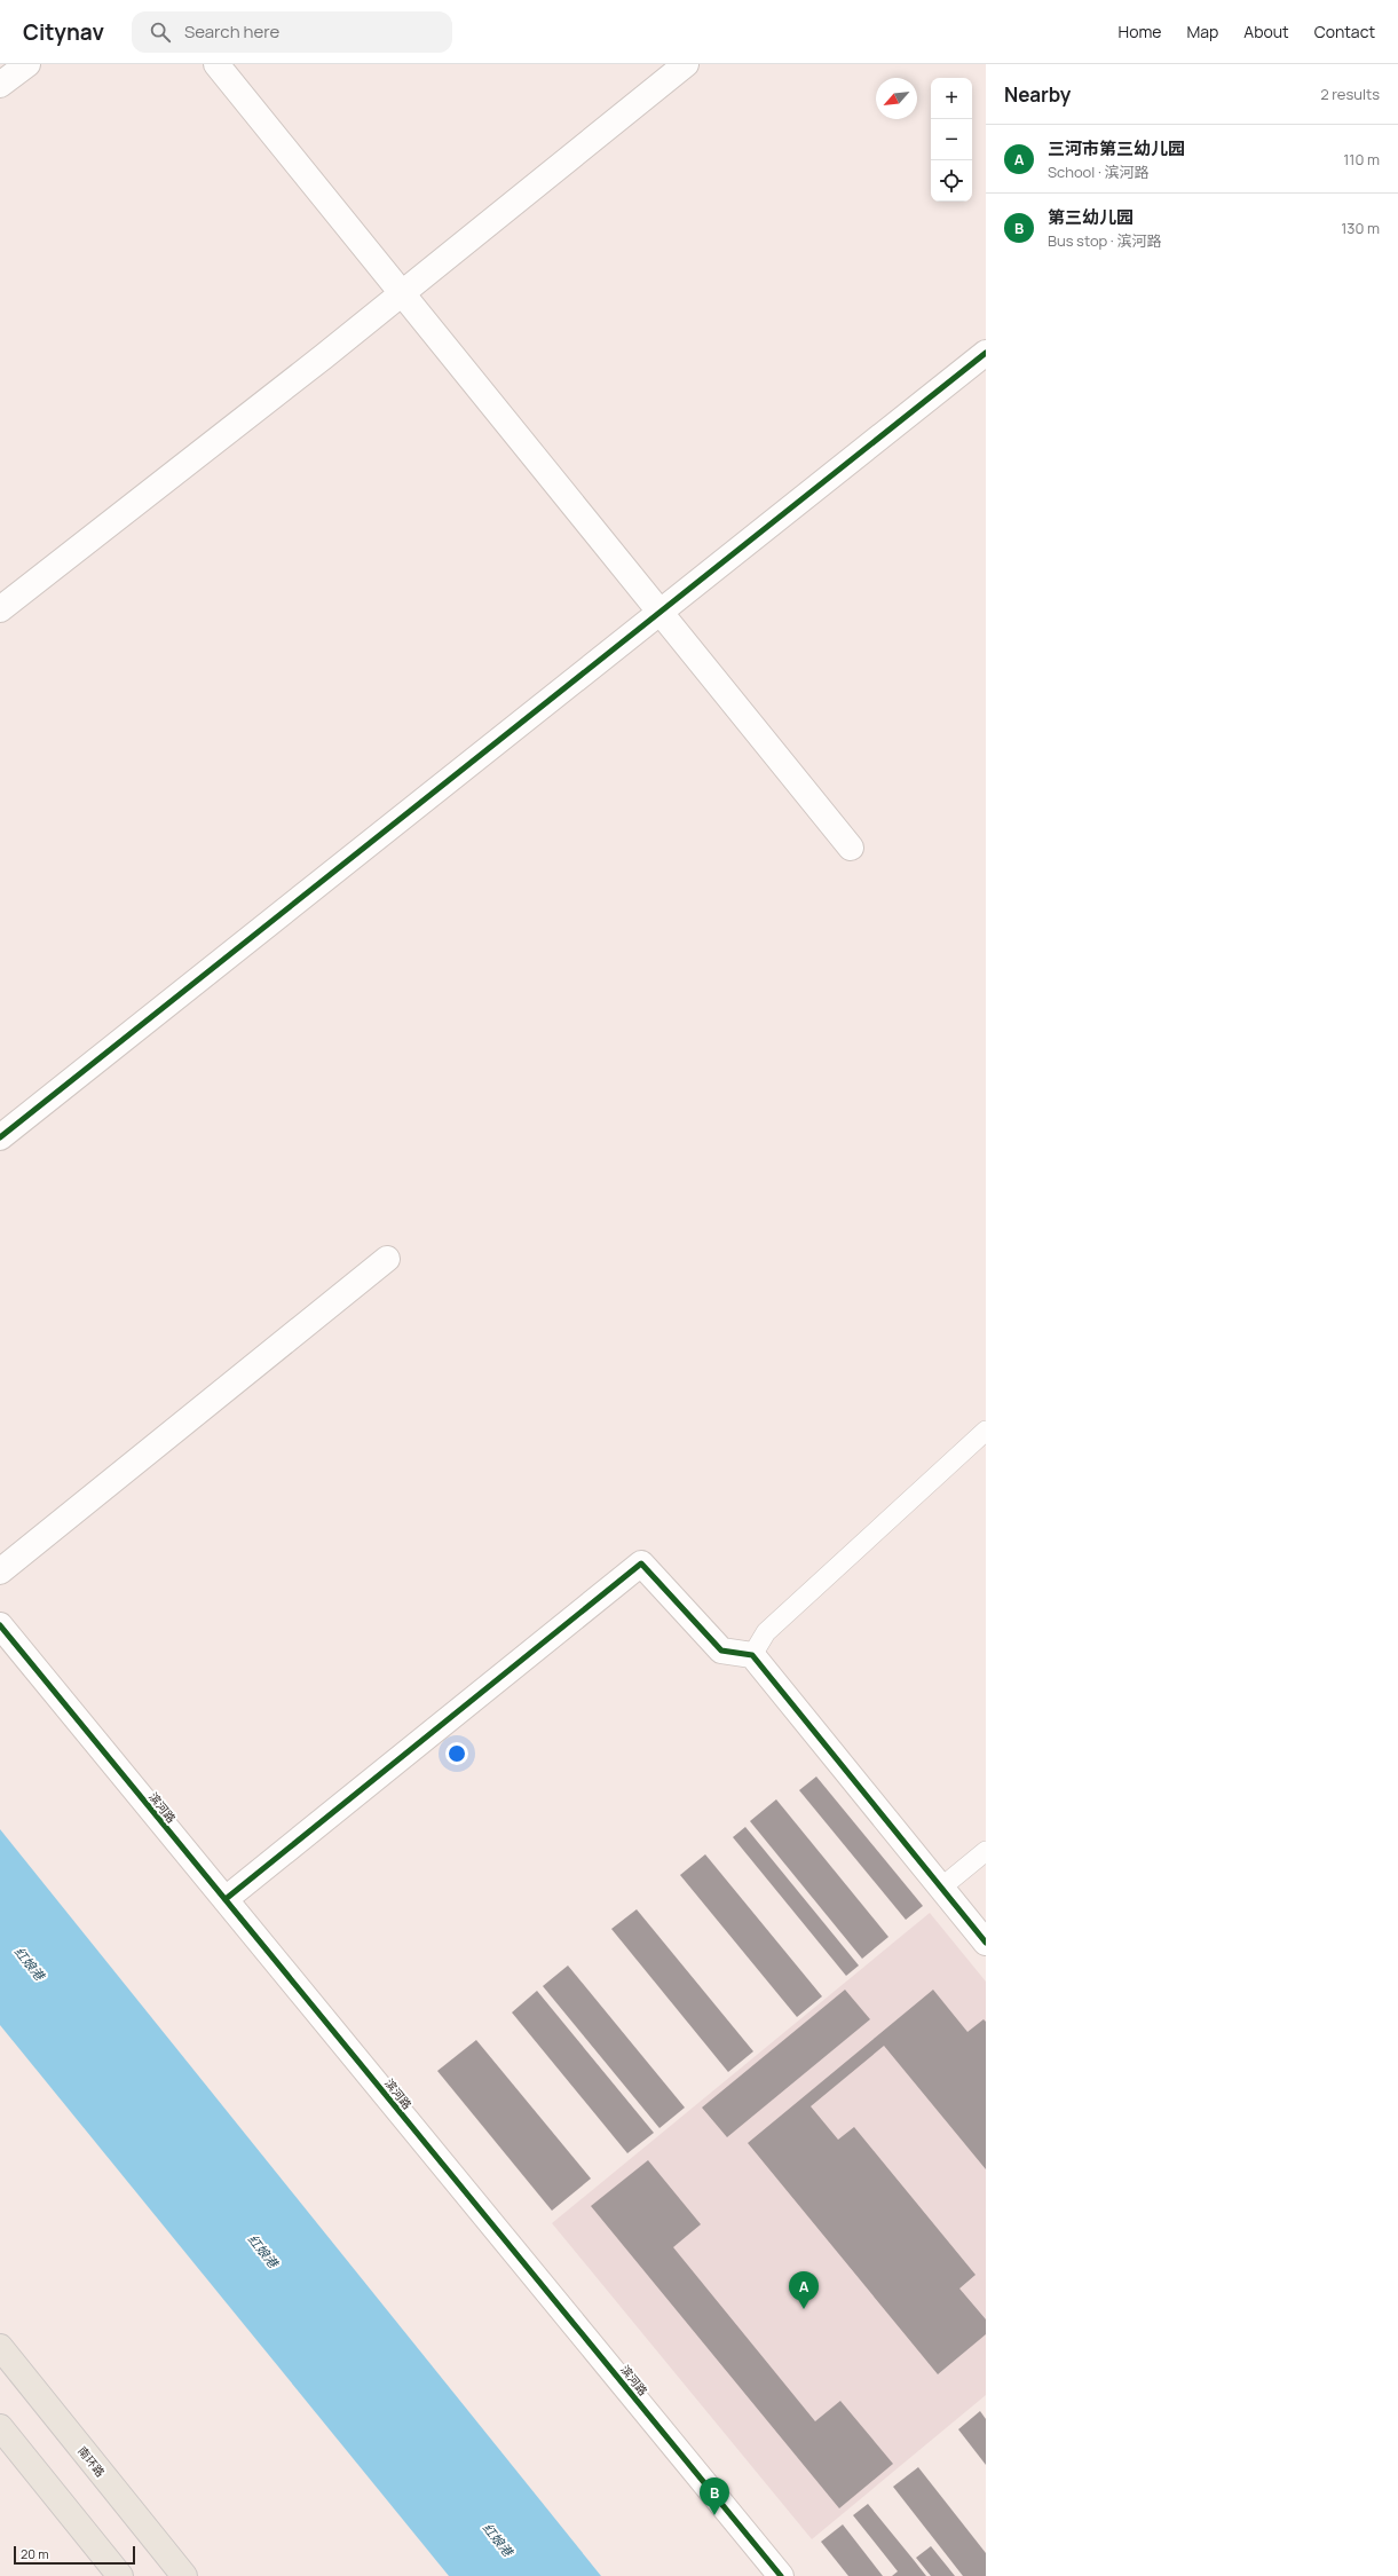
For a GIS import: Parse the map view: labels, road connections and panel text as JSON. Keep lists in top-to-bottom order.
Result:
{
  "streets": {
    "main road": ["南环路"],
    "street": ["滨河路"]
  },
  "water": ["红娘港"],
  "scale_bar": "20 m",
  "north": "bottom left",
  "page": {
    "header": "Citynav",
    "search": "Search here",
    "nav": [
      "Home",
      "Map",
      "About",
      "Contact"
    ],
    "heading": ["Nearby", "2 results"],
    "map_buttons": ["+", "−"],
    "list": [
      {
        "mark": "A",
        "name": "三河市第三幼儿园",
        "note": "School · 滨河路",
        "value": "110 m"
      },
      {
        "mark": "B",
        "name": "第三幼儿园",
        "note": "Bus stop · 滨河路",
        "value": "130 m"
      }
    ],
    "pins": ["A", "B"],
    "scale": "20 m"
  }
}
